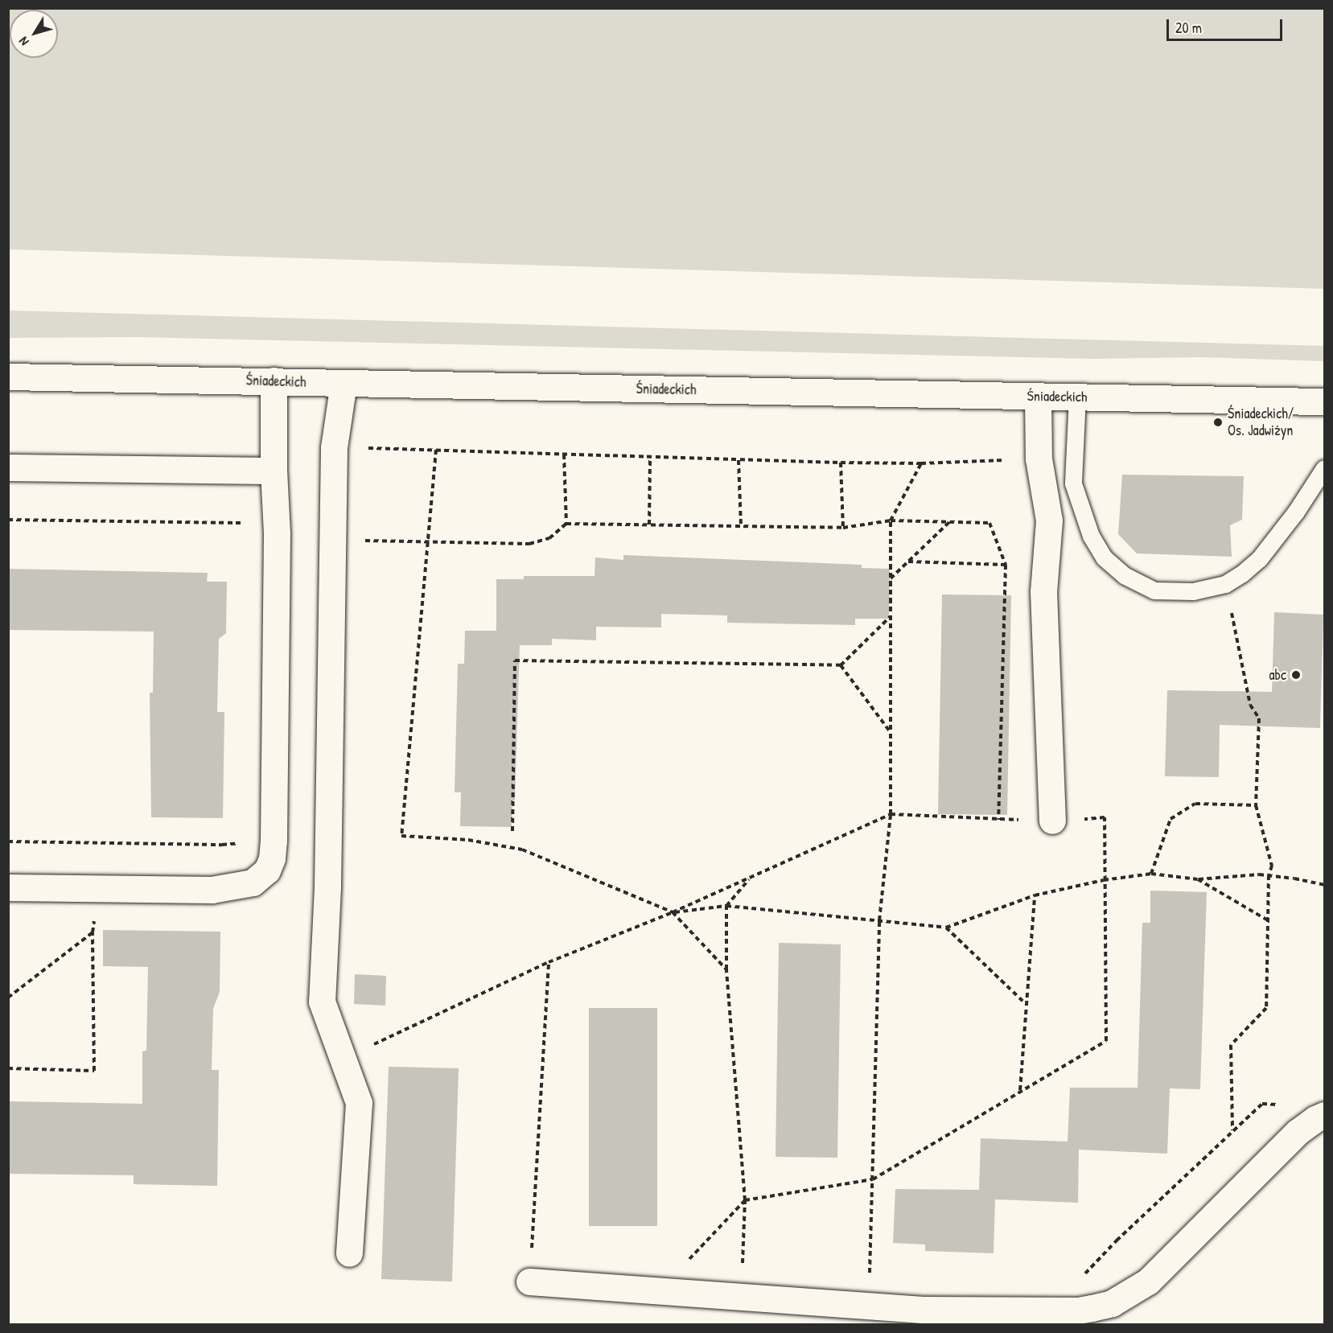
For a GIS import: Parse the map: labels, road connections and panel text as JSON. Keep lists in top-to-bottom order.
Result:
{
  "streets": {
    "street": ["Śniadeckich"]
  },
  "places": ["Śniadeckich/ Os. Jadwiżyn", "abc"],
  "scale_bar": "20 m",
  "north": "bottom left"
}
